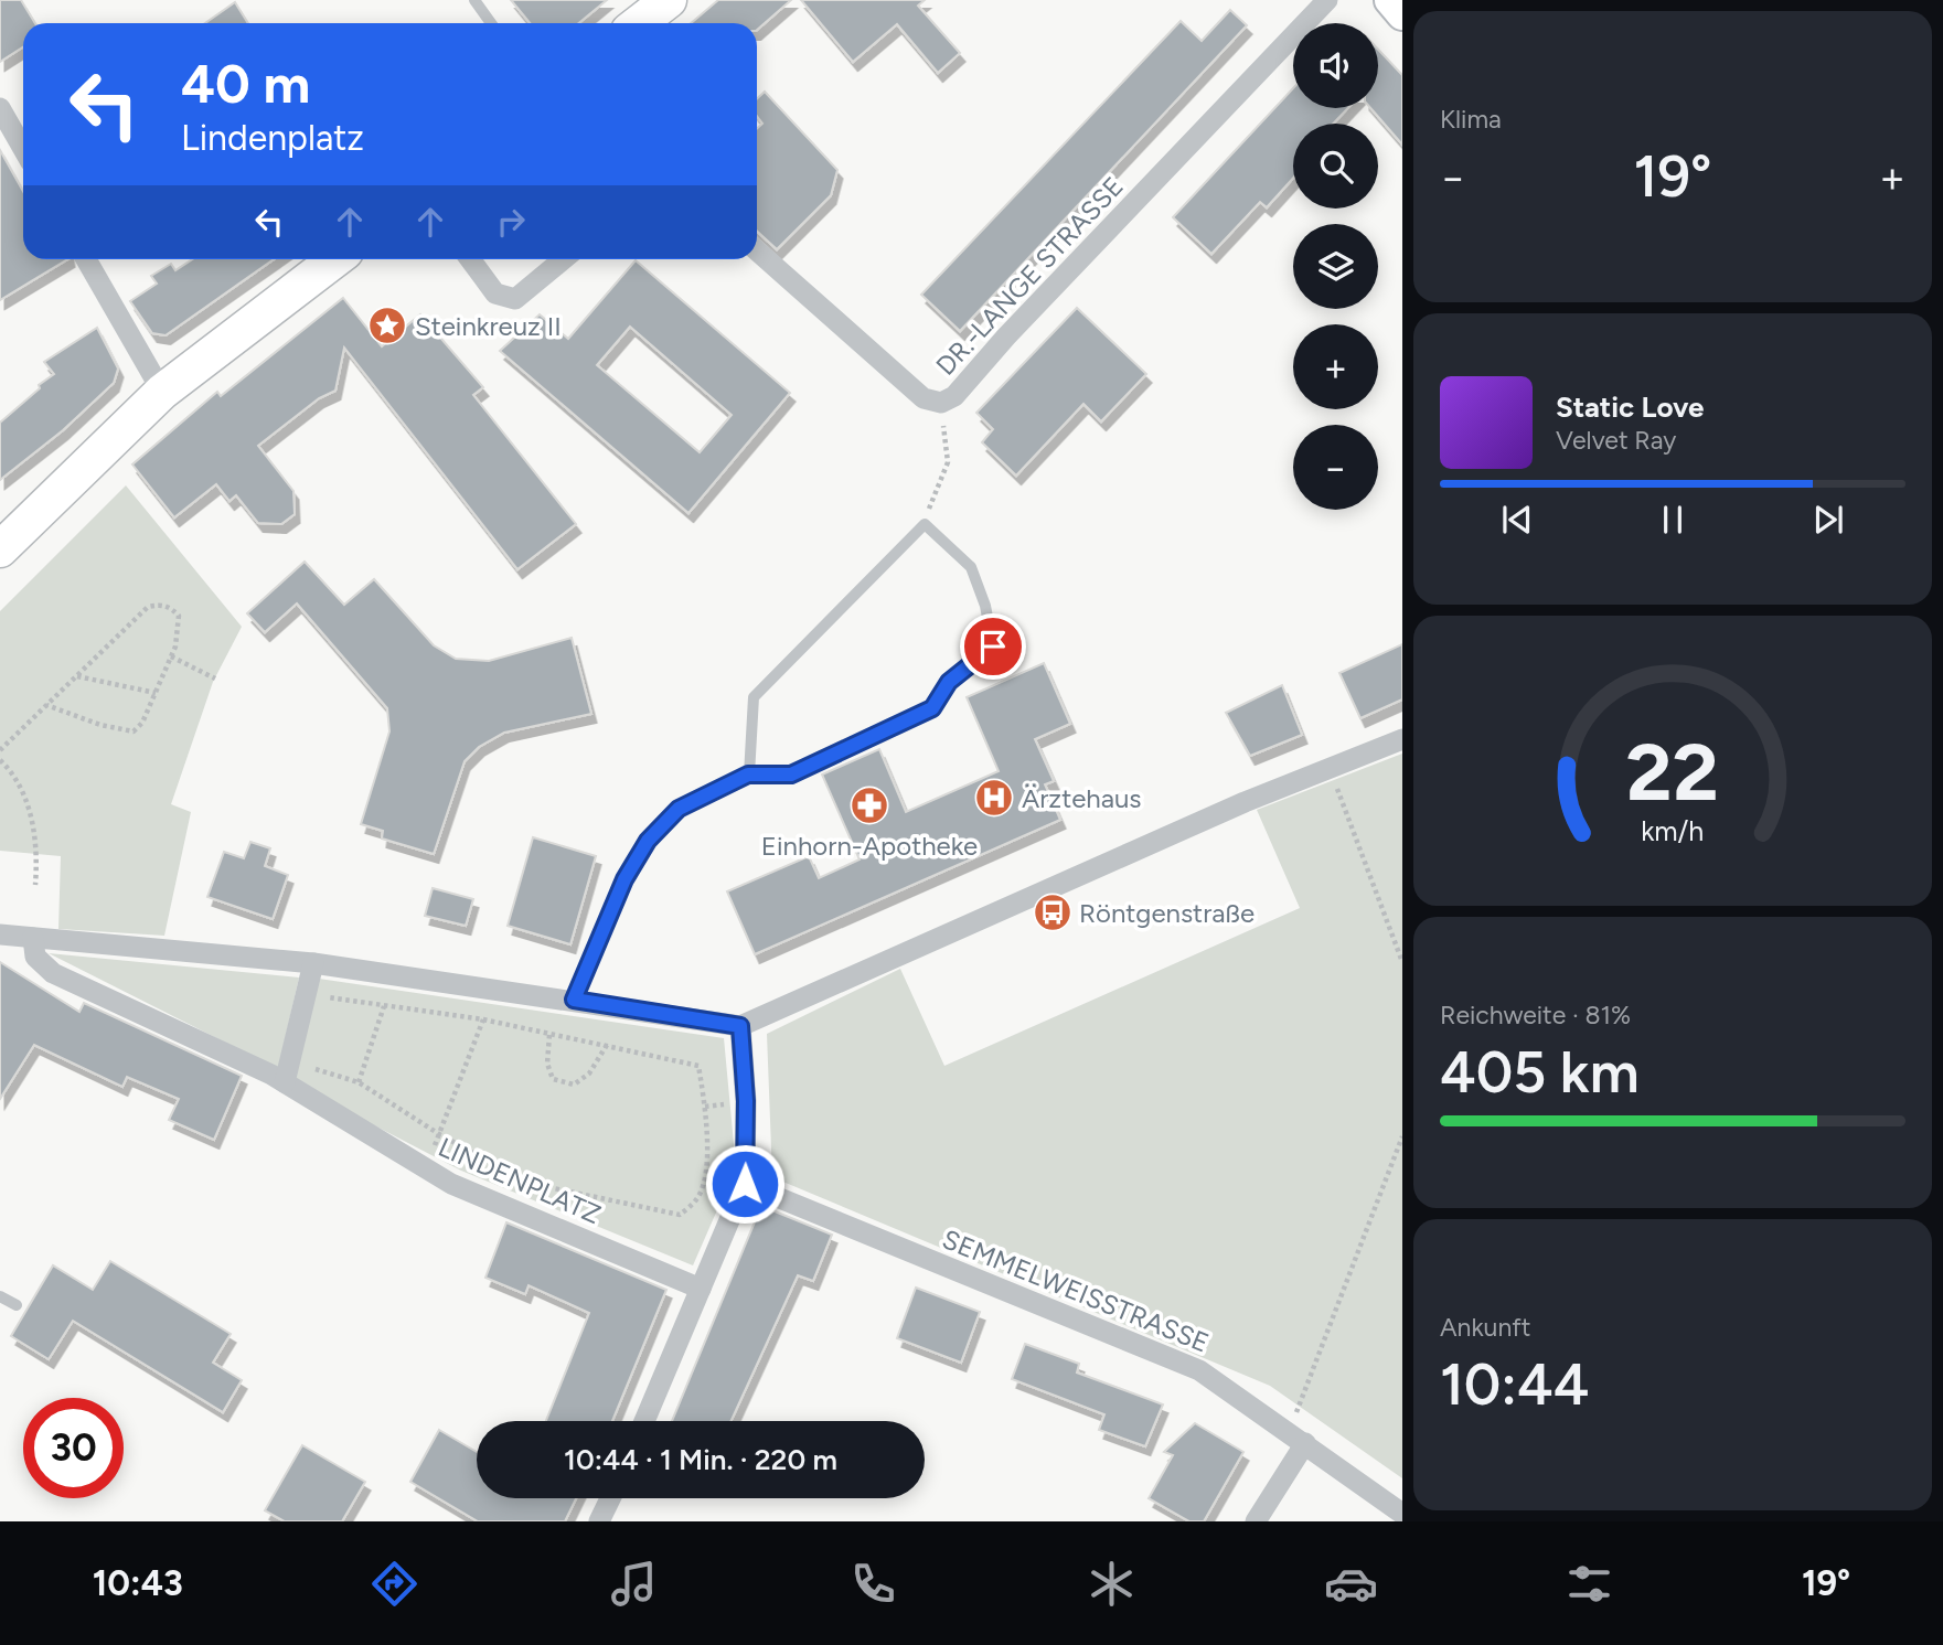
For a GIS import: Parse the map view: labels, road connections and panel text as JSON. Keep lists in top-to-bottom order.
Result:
{
  "streets": {
    "street": ["DR.-LANGE STRASSE", "LINDENPLATZ", "SEMMELWEISSTRASSE"]
  },
  "places": {
    "place": ["Steinkreuz II"],
    "hospital": ["Ärztehaus"],
    "pharmacy": ["Einhorn-Apotheke"],
    "bus stop": ["Röntgenstraße"]
  },
  "page": {
    "tile": [
      "Klima",
      ["Reichweite · 81%", "405 km"],
      ["Ankunft", "10:44"]
    ],
    "map_buttons": ["+", "−"],
    "turn": ["40 m", "Lindenplatz"],
    "heat": ["−", "19°", "+"],
    "song": ["Static Love", "Velvet Ray"],
    "limit": "30",
    "trip": "10:44 · 1 Min. · 220 m",
    "tabs": ["10:43", "19°"],
    "gauge": ["22", "km/h"]
  }
}
